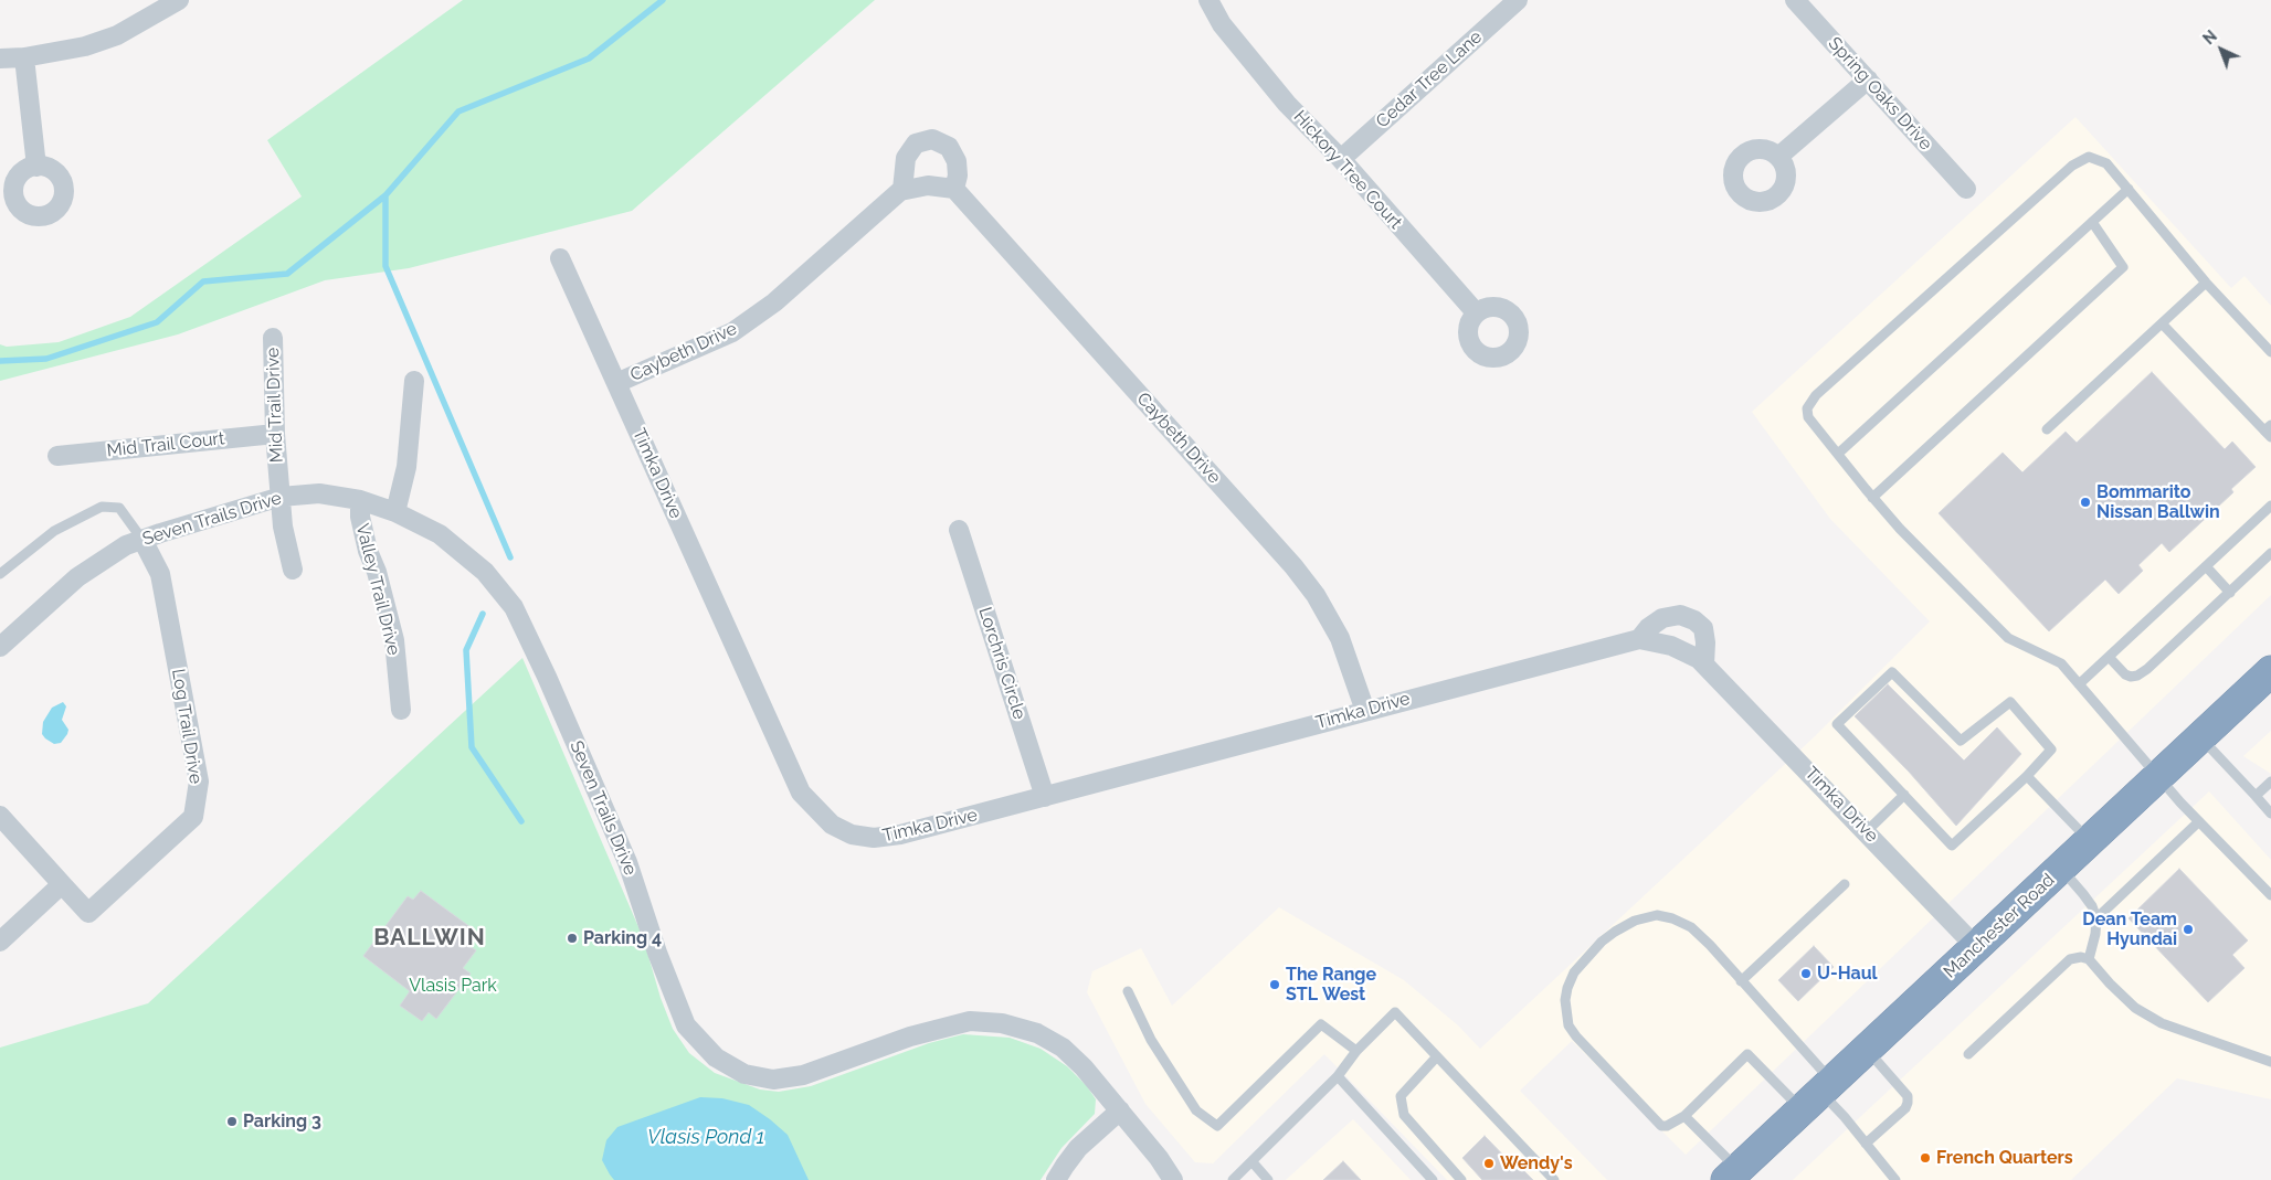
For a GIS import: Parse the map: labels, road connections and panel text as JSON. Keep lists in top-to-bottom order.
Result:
{
  "streets": {
    "highway": ["Manchester Road"],
    "street": [
      "Cedar Tree Lane",
      "Spring Oaks Drive",
      "Hickory Tree Court",
      "Caybeth Drive",
      "Mid Trail Drive",
      "Mid Trail Court",
      "Timka Drive",
      "Seven Trails Drive",
      "Valley Trail Drive",
      "Lorchris Circle",
      "Log Trail Drive"
    ]
  },
  "crossings": [
    ["Cedar Tree Lane", "Hickory Tree Court"],
    ["Caybeth Drive", "Timka Drive"],
    ["Mid Trail Drive", "Mid Trail Court"],
    ["Mid Trail Drive", "Seven Trails Drive"],
    ["Timka Drive", "Lorchris Circle"],
    ["Timka Drive", "Manchester Road"],
    ["Seven Trails Drive", "Valley Trail Drive"],
    ["Seven Trails Drive", "Log Trail Drive"]
  ],
  "districts": ["BALLWIN"],
  "water": ["Vlasis Pond 1"],
  "parks": ["Vlasis Park"],
  "places": [
    "Bommarito Nissan Ballwin",
    "Dean Team Hyundai",
    "Parking 4",
    "U-Haul",
    "The Range STL West",
    "Parking 3",
    "French Quarters",
    "Wendy's"
  ],
  "north": "top left"
}
